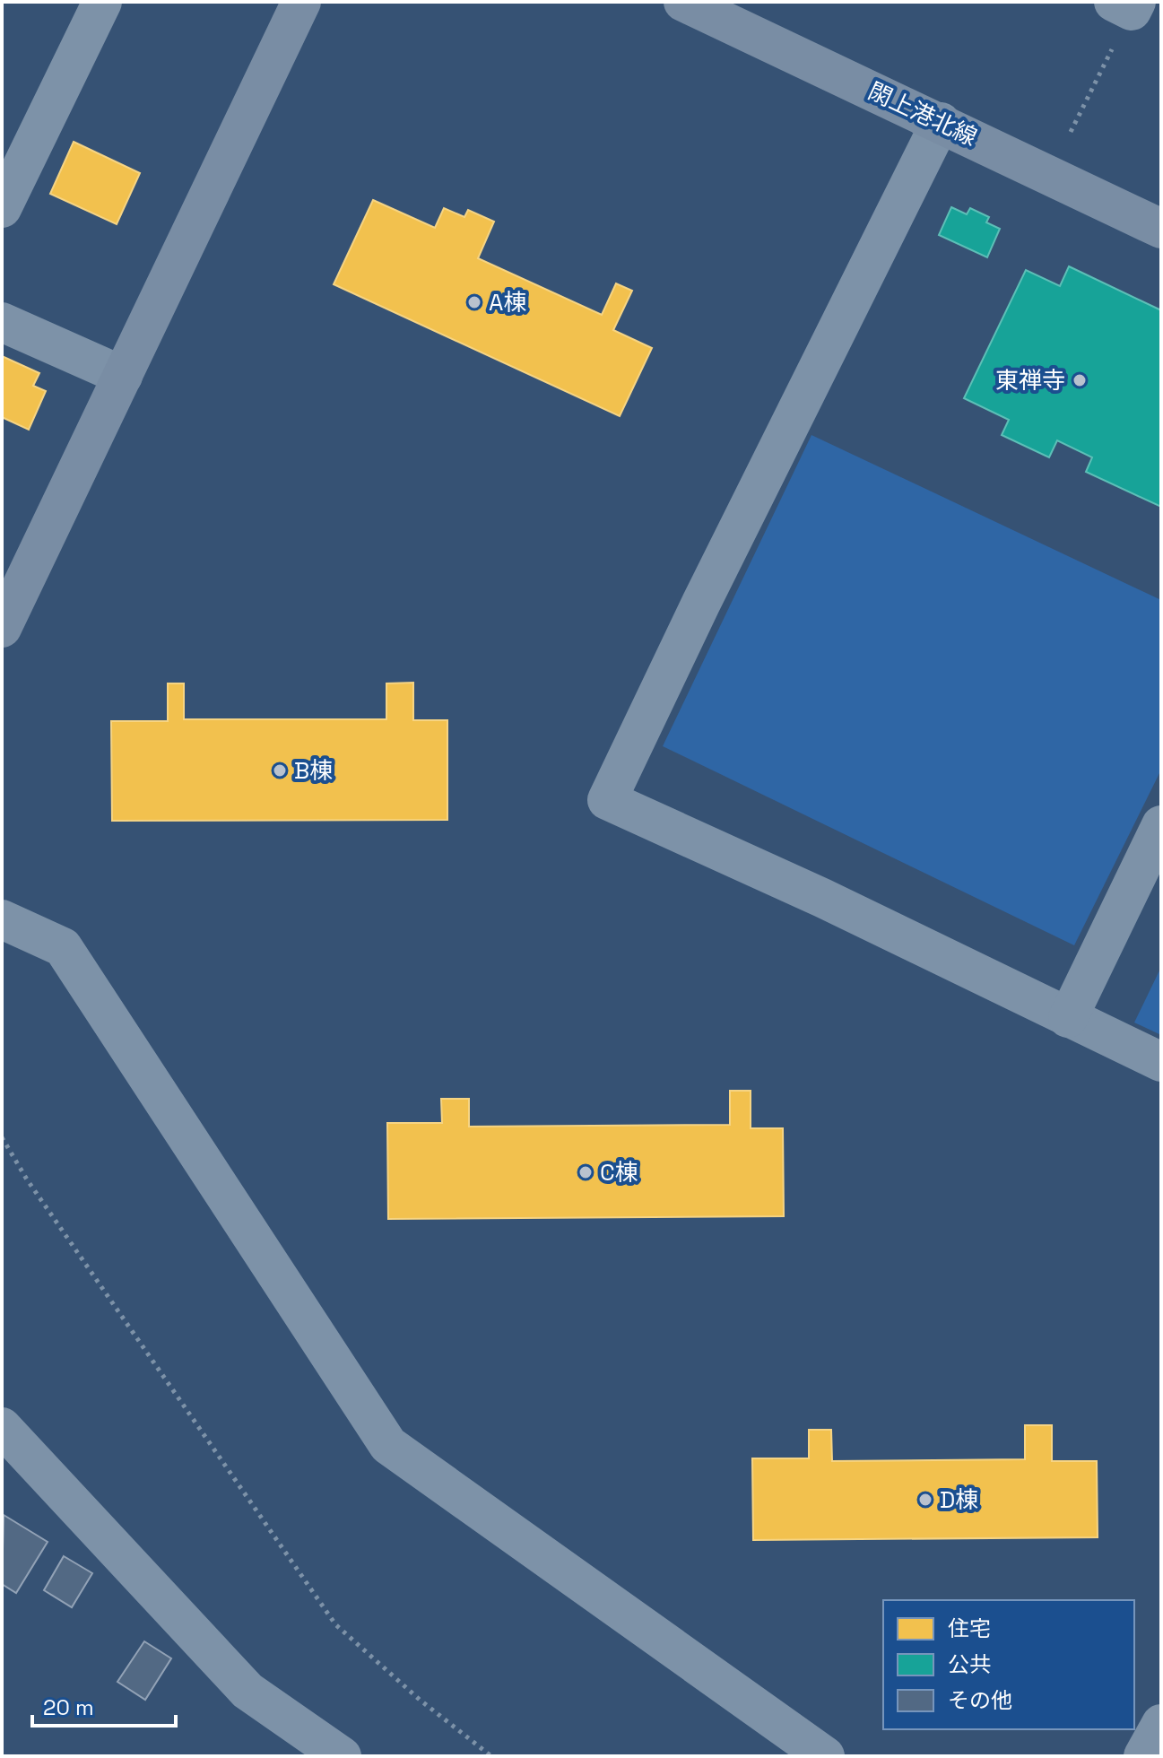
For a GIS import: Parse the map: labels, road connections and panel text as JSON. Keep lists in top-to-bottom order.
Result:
{
  "streets": {
    "street": ["閖上港北線"]
  },
  "places": [
    "A棟",
    "東禅寺",
    "B棟",
    "C棟",
    "D棟"
  ],
  "legend": ["住宅", "公共", "その他"],
  "scale_bar": "20 m"
}
